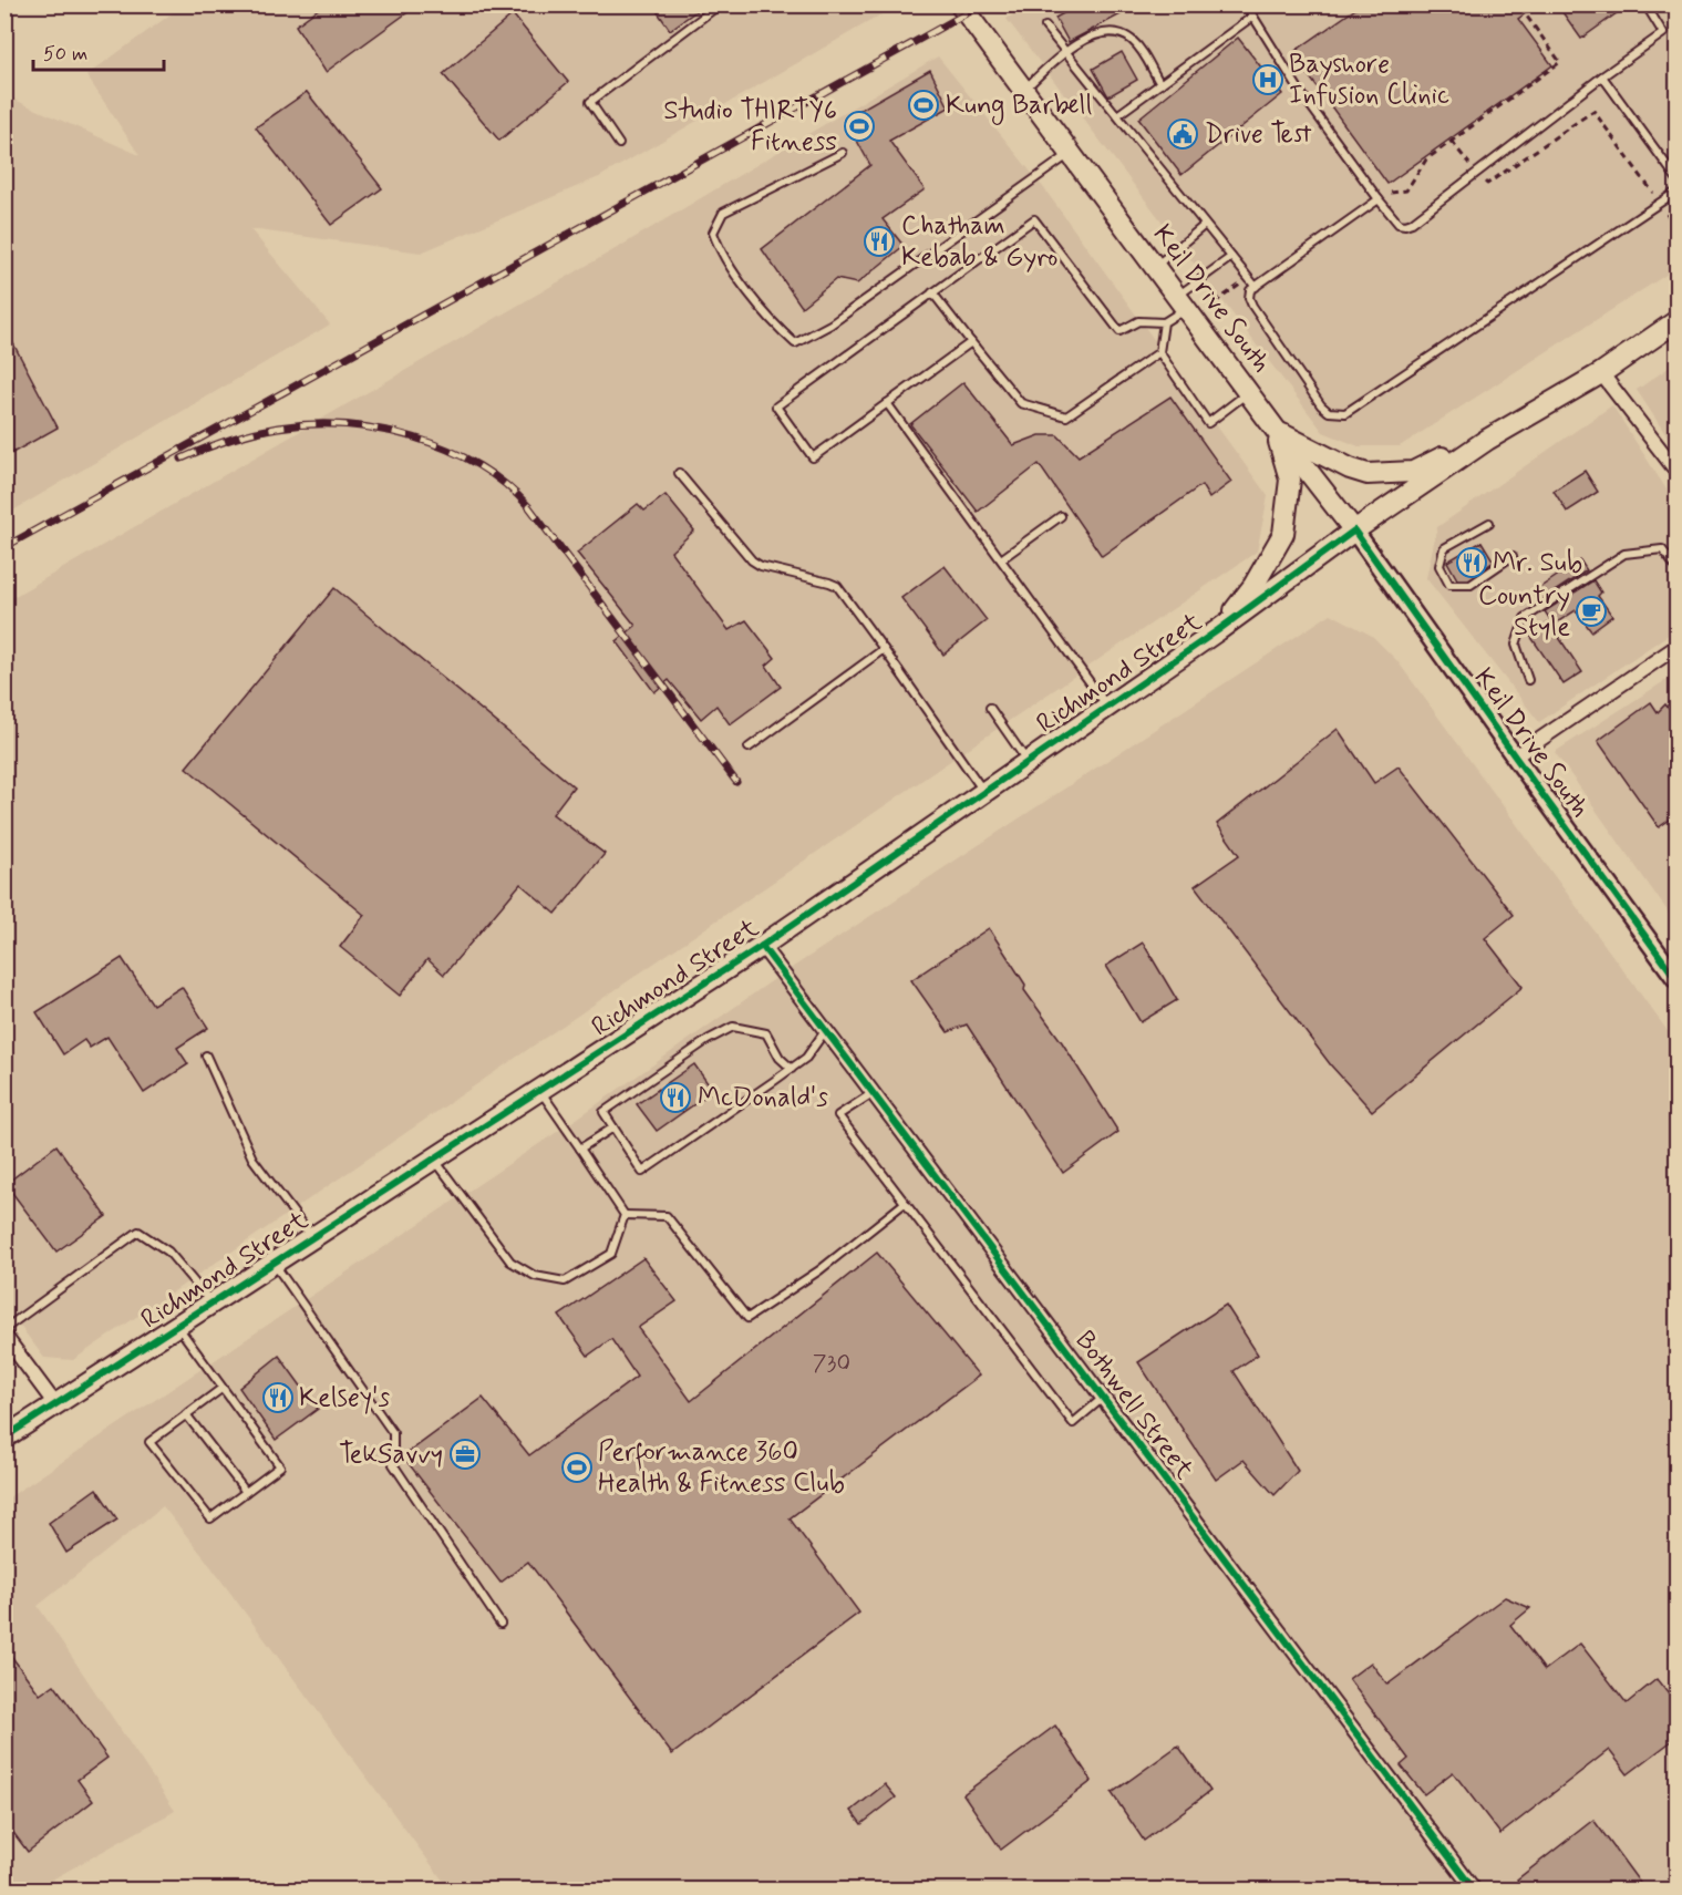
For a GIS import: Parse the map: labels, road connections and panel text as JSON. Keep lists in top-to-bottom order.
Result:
{
  "streets": {
    "main road": ["Keil Drive South", "Richmond Street"],
    "street": ["Bothwell Street"]
  },
  "crossings": [
    ["Keil Drive South", "Richmond Street"],
    ["Richmond Street", "Bothwell Street"]
  ],
  "places": {
    "hospital": ["Bayshore Infusion Clinic"],
    "sports": ["Kung Barbell", "Studio THIRTY6 Fitness", "Performance 360 Health & Fitness Club"],
    "public building": ["Drive Test"],
    "restaurant": [
      "Chatham Kebab & Gyro",
      "Mr. Sub",
      "McDonald's",
      "Kelsey's"
    ],
    "cafe": ["Country Style"],
    "office": ["TekSavvy"]
  },
  "house_numbers": ["730"],
  "scale_bar": "50 m"
}
